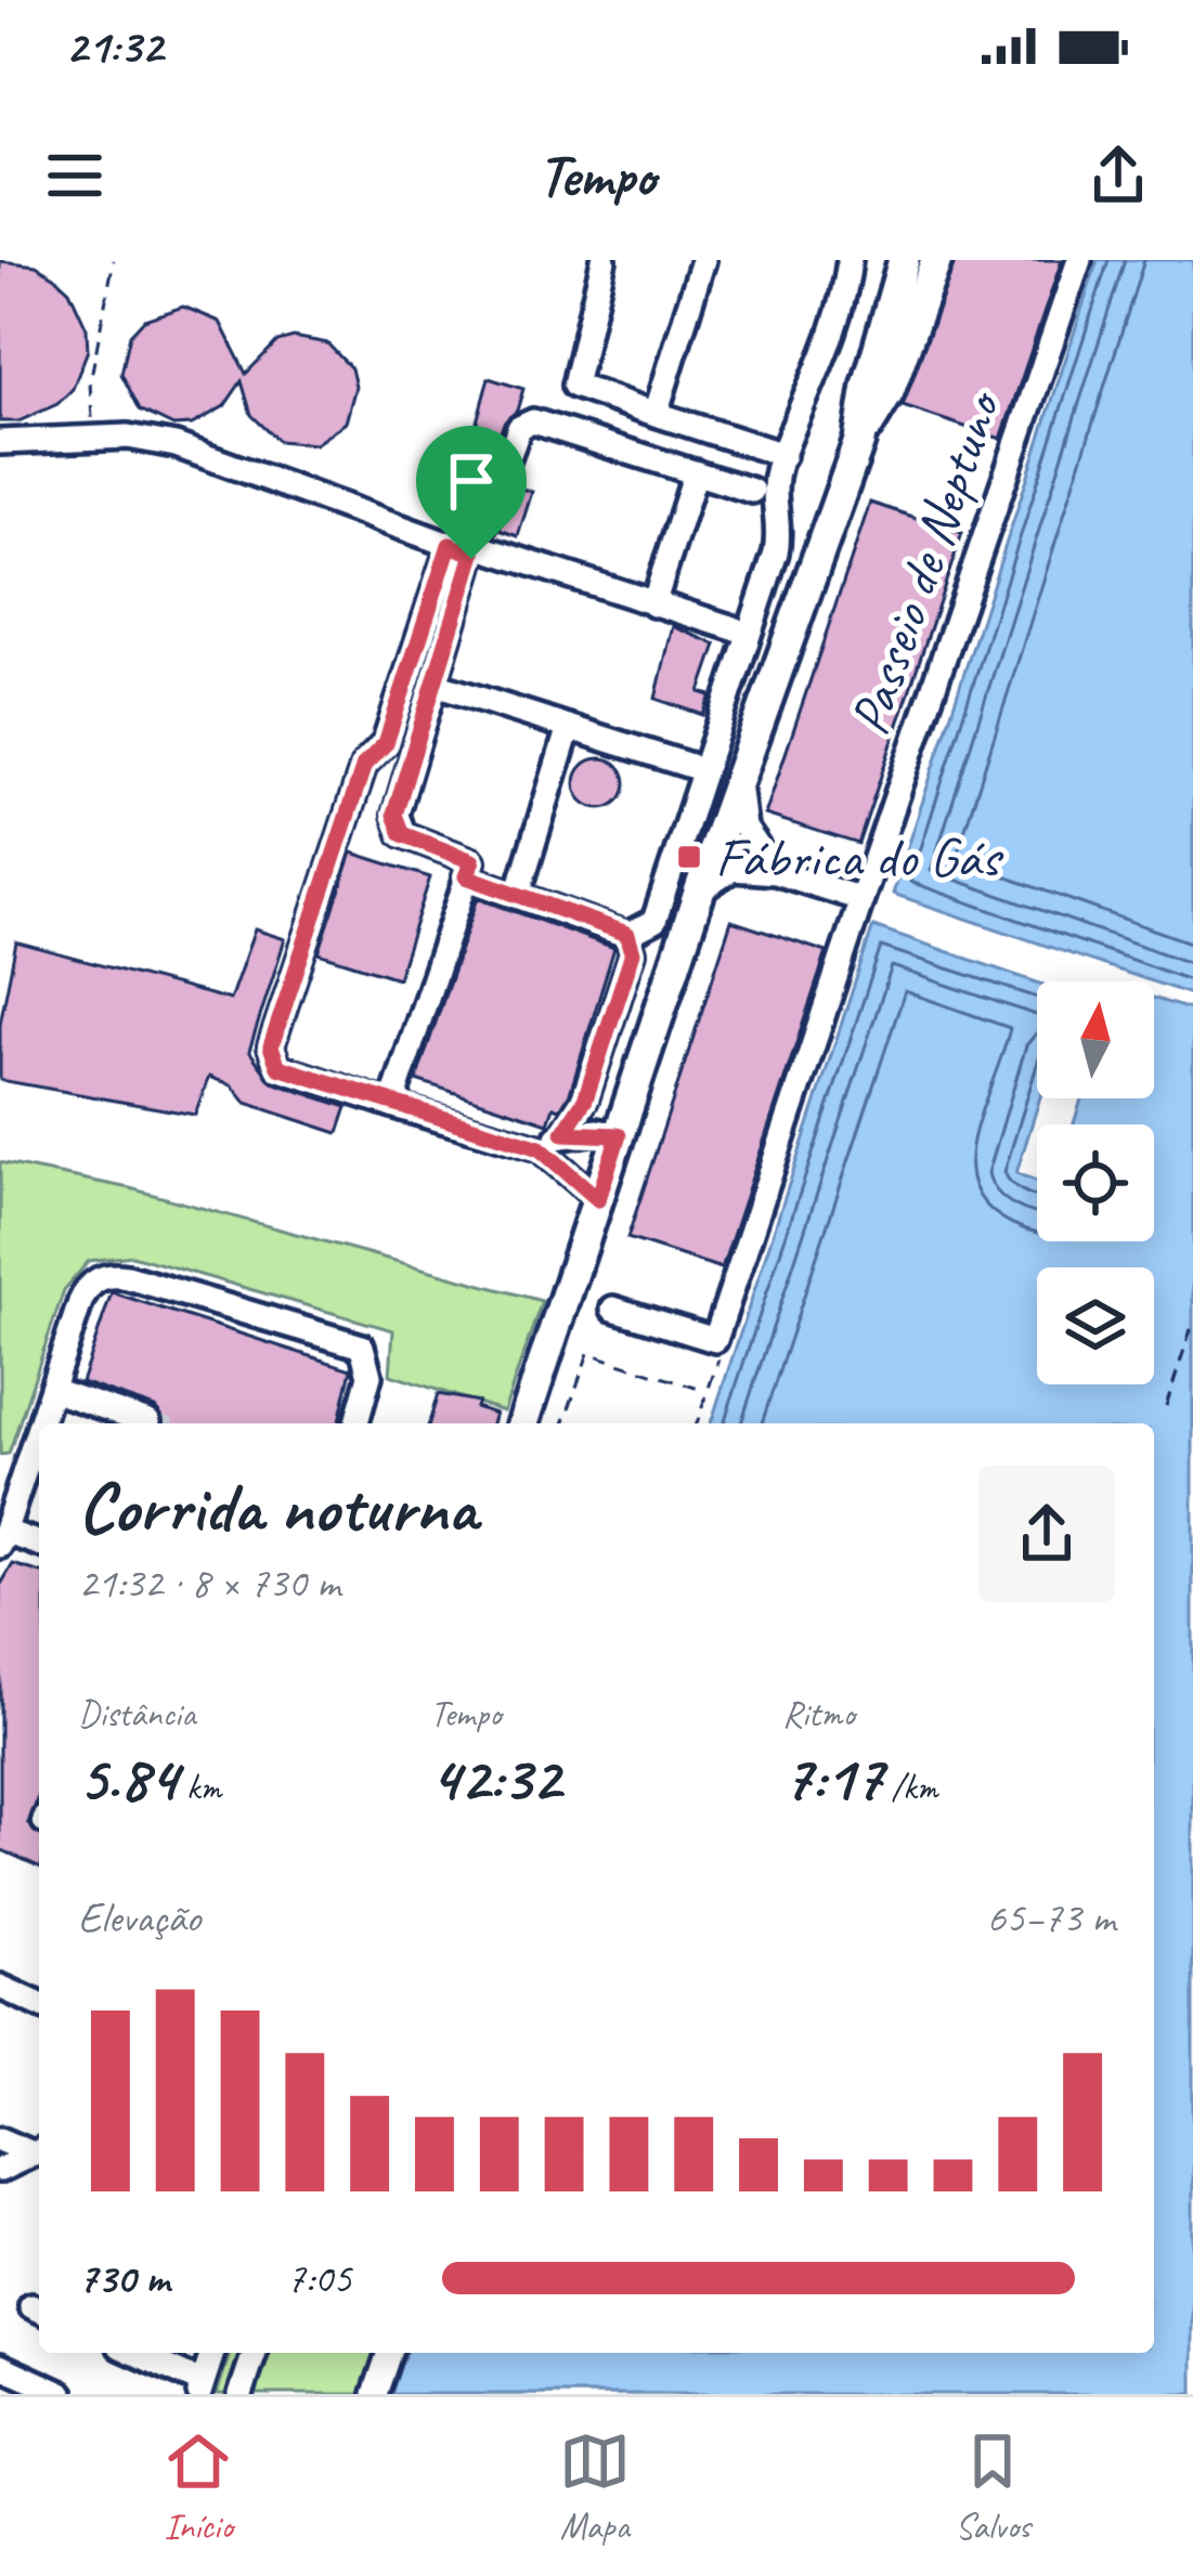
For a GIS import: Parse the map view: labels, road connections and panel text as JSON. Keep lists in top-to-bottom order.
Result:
{
  "streets": {
    "street": ["Passeio de Neptuno"]
  },
  "places": {
    "transit": ["Fábrica do Gás"]
  },
  "north": "top",
  "page": {
    "status": "21:32",
    "header": "Tempo",
    "heading": ["Corrida noturna", "21:32 · 8 × 730 m"],
    "stats": [
      ["Distância", "5.84 km"],
      ["Tempo", "42:32"],
      ["Ritmo", "7:17 /km"]
    ],
    "chart": ["Elevação", "65–73 m"],
    "list": [
      {
        "name": "730 m",
        "note": "7:05"
      }
    ],
    "tabs": ["Início", "Mapa", "Salvos"]
  }
}
